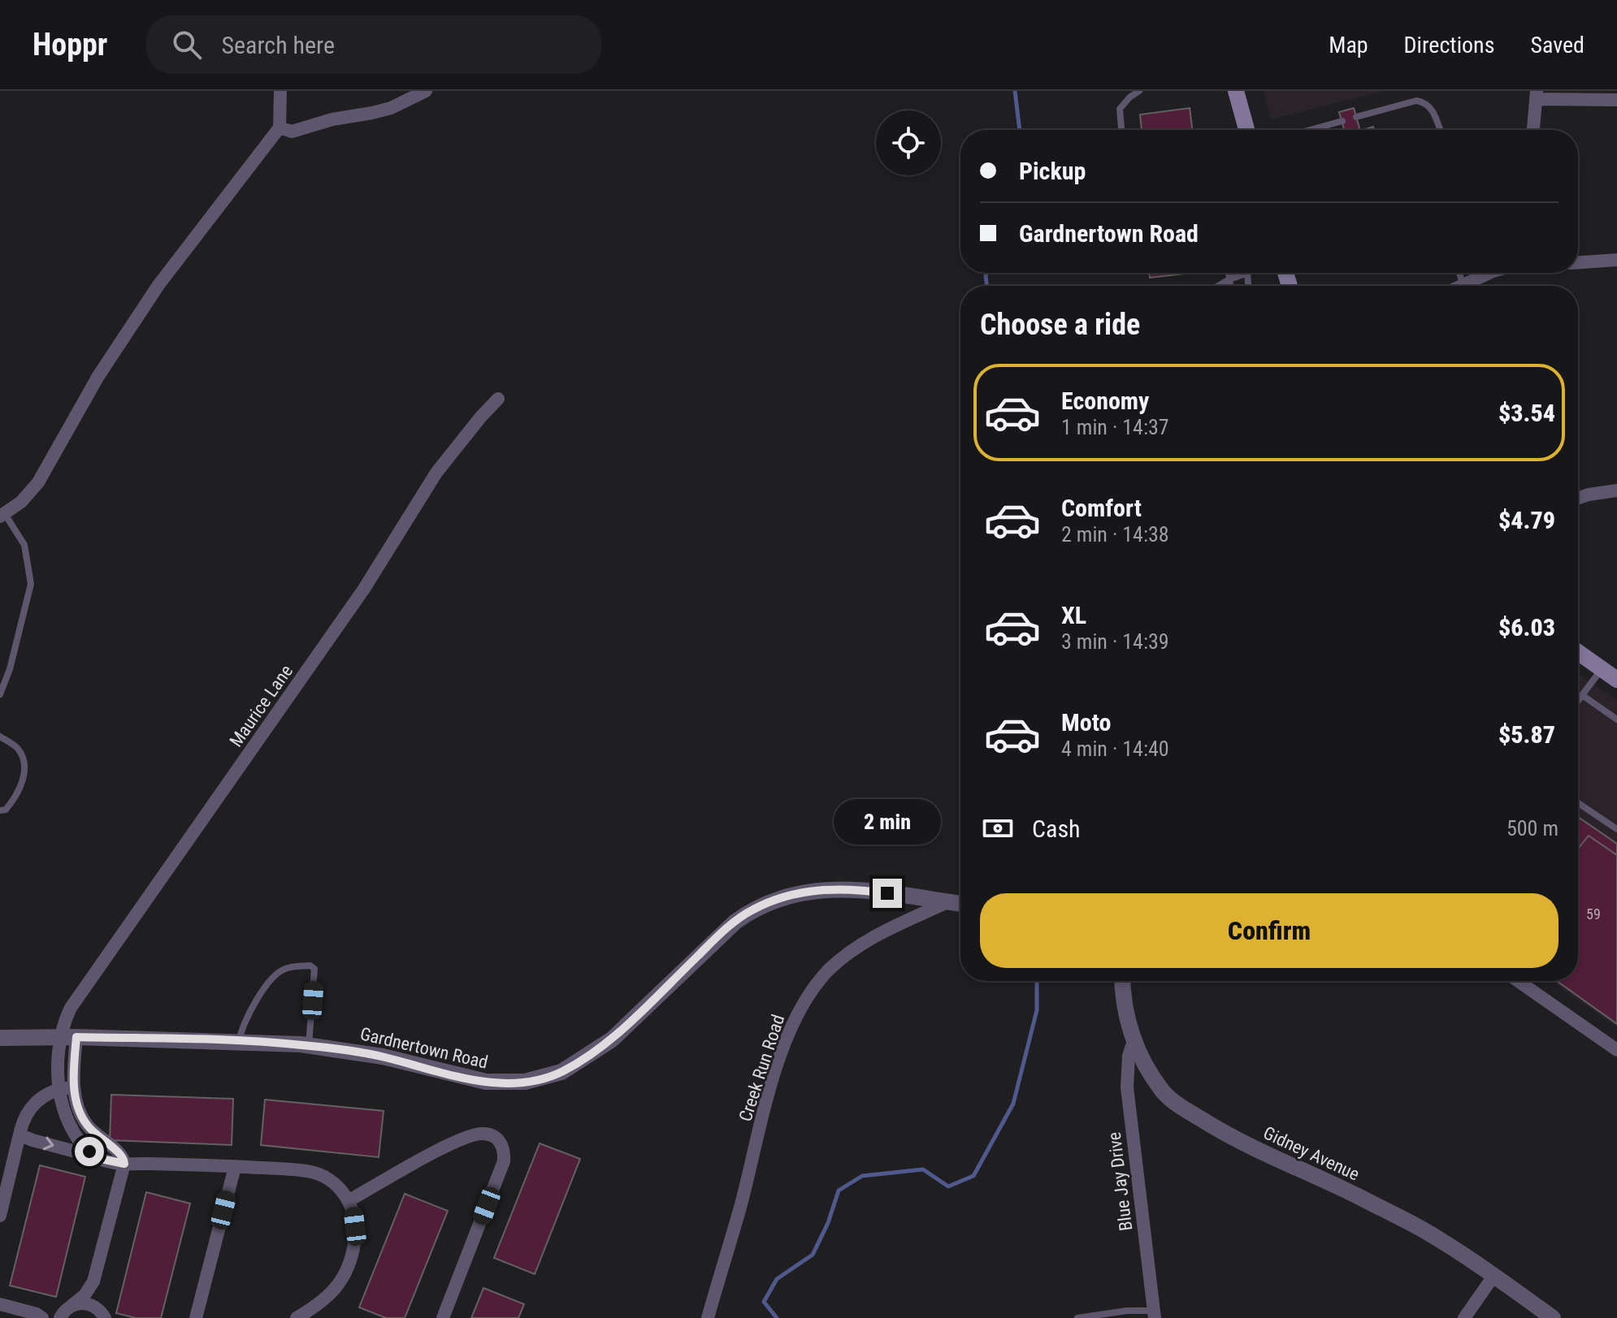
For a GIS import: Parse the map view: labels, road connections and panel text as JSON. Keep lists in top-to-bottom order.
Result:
{
  "streets": {
    "street": [
      "Maurice Lane",
      "Gardnertown Road",
      "Creek Run Road",
      "Gidney Avenue",
      "Blue Jay Drive"
    ]
  },
  "crossings": [
    ["Maurice Lane", "Gardnertown Road"],
    ["Gardnertown Road", "Creek Run Road"],
    ["Gidney Avenue", "Blue Jay Drive"]
  ],
  "house_numbers": ["59"],
  "page": {
    "header": "Hoppr",
    "search": "Search here",
    "nav": ["Map", "Directions", "Saved"],
    "banner": ["Pickup", "Gardnertown Road"],
    "heading": "Choose a ride",
    "list": [
      {
        "name": "Economy",
        "note": "1 min · 14:37",
        "value": "$3.54"
      },
      {
        "name": "Comfort",
        "note": "2 min · 14:38",
        "value": "$4.79"
      },
      {
        "name": "XL",
        "note": "3 min · 14:39",
        "value": "$6.03"
      },
      {
        "name": "Moto",
        "note": "4 min · 14:40",
        "value": "$5.87"
      }
    ],
    "pay": ["Cash", "500 m"],
    "bubble": "2 min",
    "buttons": "Confirm"
  }
}
